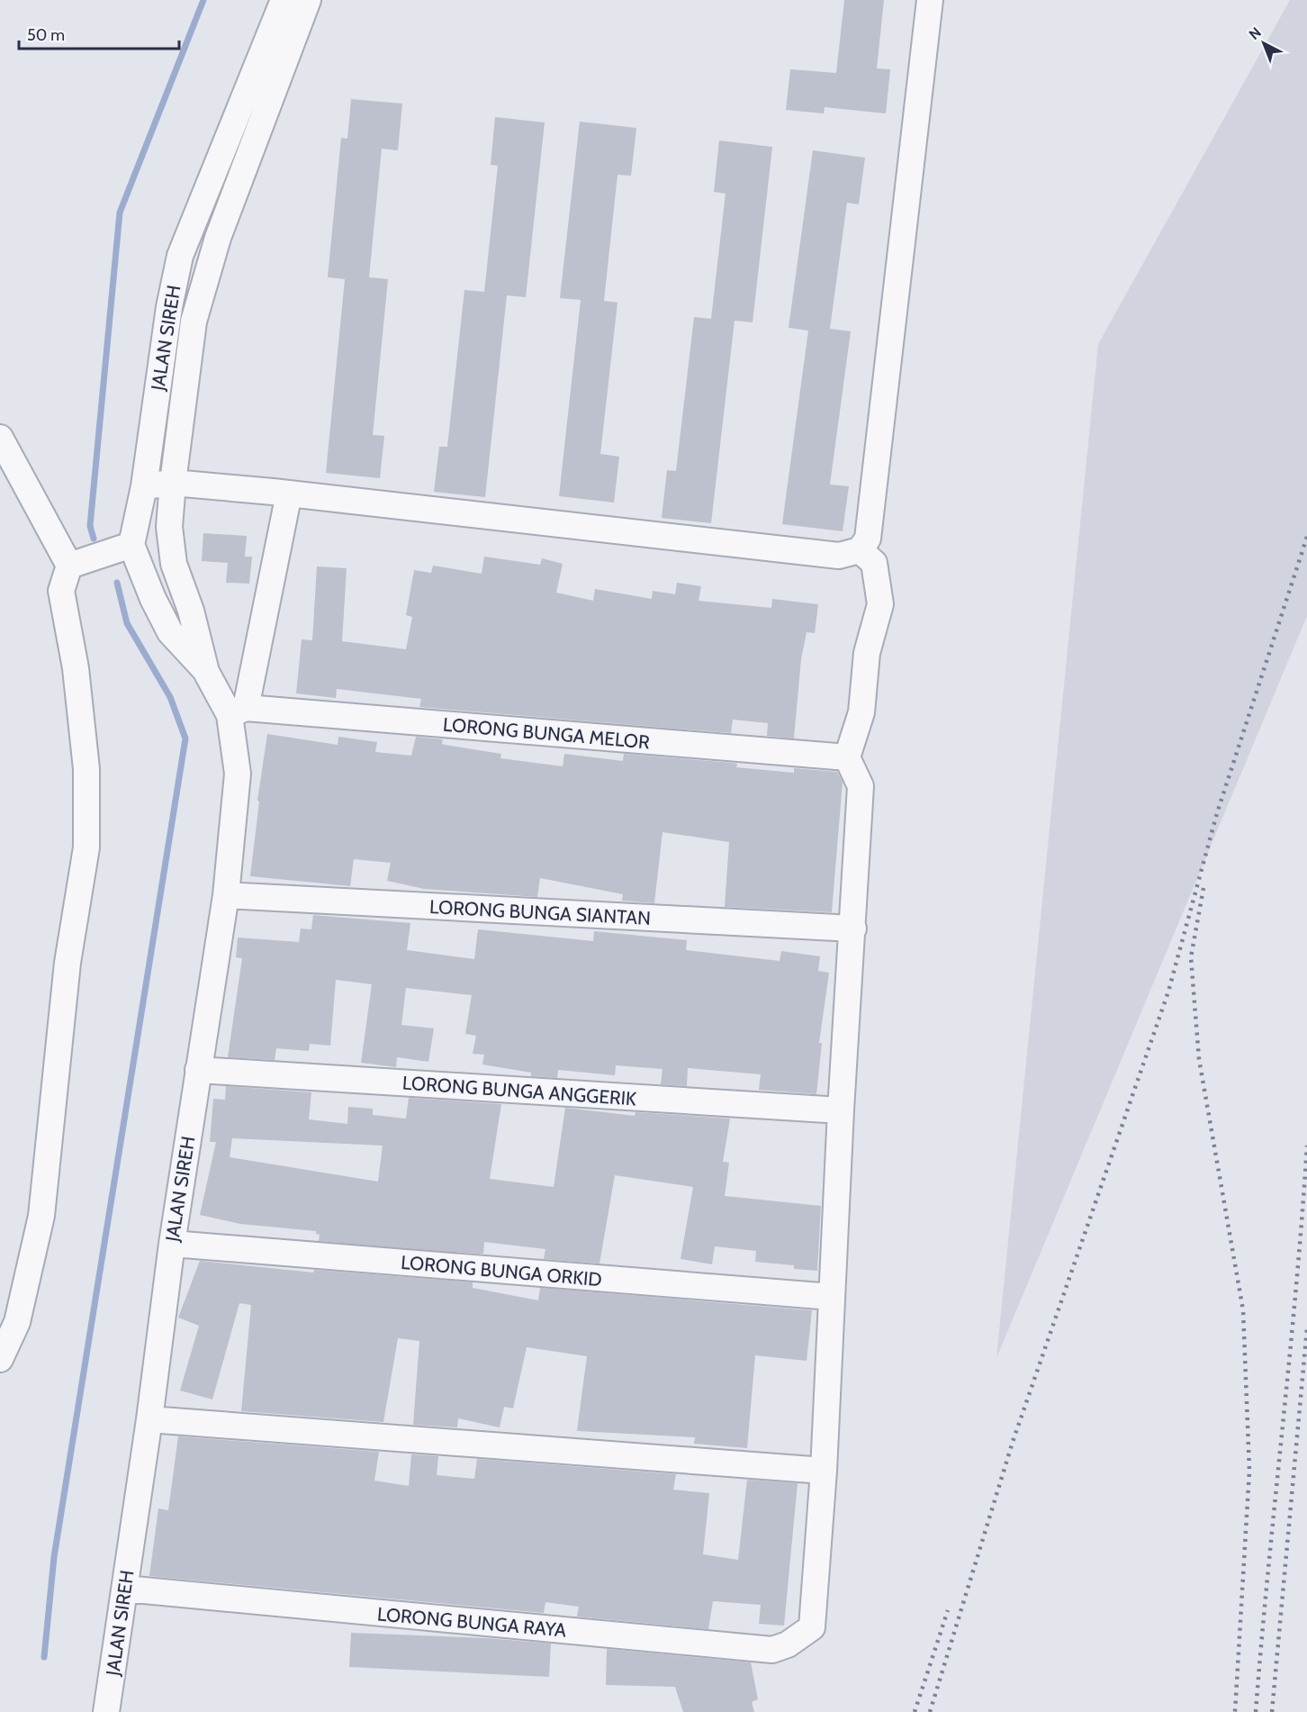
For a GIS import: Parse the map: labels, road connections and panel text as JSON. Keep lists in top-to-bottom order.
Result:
{
  "streets": {
    "street": [
      "JALAN SIREH",
      "LORONG BUNGA MELOR",
      "LORONG BUNGA SIANTAN",
      "LORONG BUNGA ANGGERIK",
      "LORONG BUNGA ORKID",
      "LORONG BUNGA RAYA"
    ]
  },
  "crossings": [
    ["JALAN SIREH", "LORONG BUNGA MELOR"],
    ["JALAN SIREH", "LORONG BUNGA SIANTAN"],
    ["JALAN SIREH", "LORONG BUNGA ANGGERIK"],
    ["JALAN SIREH", "LORONG BUNGA ORKID"],
    ["JALAN SIREH", "LORONG BUNGA RAYA"]
  ],
  "scale_bar": "50 m",
  "north": "top left"
}
